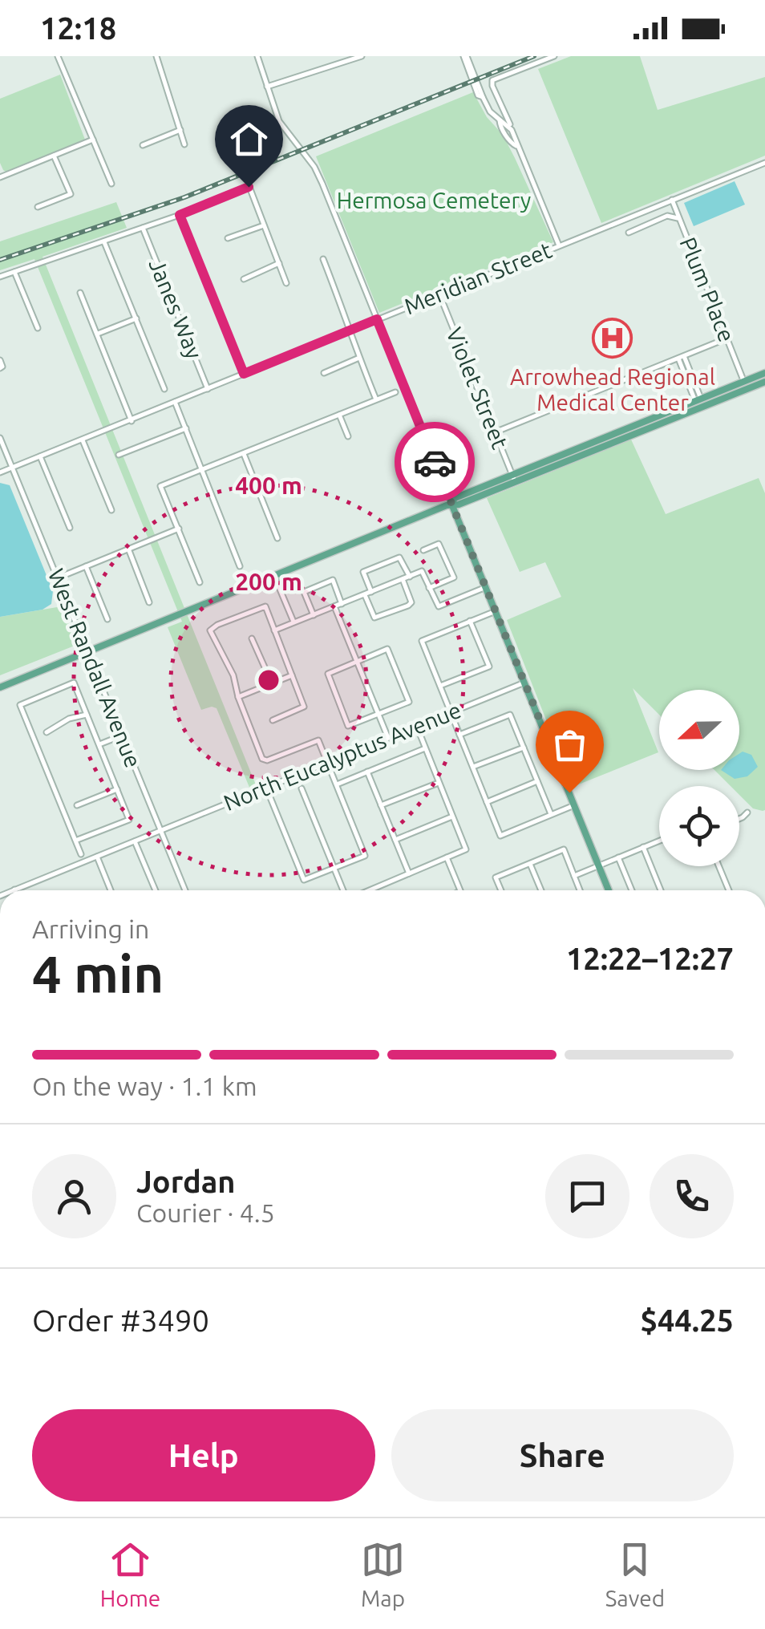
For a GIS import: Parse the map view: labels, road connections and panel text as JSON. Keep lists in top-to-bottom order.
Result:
{
  "streets": {
    "street": [
      "Meridian Street",
      "Plum Place",
      "Janes Way",
      "Violet Street",
      "West Randall Avenue",
      "North Eucalyptus Avenue"
    ]
  },
  "crossings": [
    ["Meridian Street", "Plum Place"],
    ["Meridian Street", "Janes Way"],
    ["Meridian Street", "Violet Street"],
    ["Meridian Street", "West Randall Avenue"],
    ["West Randall Avenue", "North Eucalyptus Avenue"]
  ],
  "parks": ["Hermosa Cemetery"],
  "places": {
    "hospital": ["Arrowhead Regional Medical Center"]
  },
  "north": "left",
  "page": {
    "status": "12:18",
    "heading": ["4 min", "Arriving in", "12:22–12:27"],
    "panel": [
      "Jordan",
      "Courier · 4.5",
      "Order #3490",
      "$44.25"
    ],
    "bar": "On the way · 1.1 km",
    "buttons": ["Help", "Share"],
    "tabs": ["Home", "Map", "Saved"]
  },
  "rings": ["400 m", "200 m"]
}
